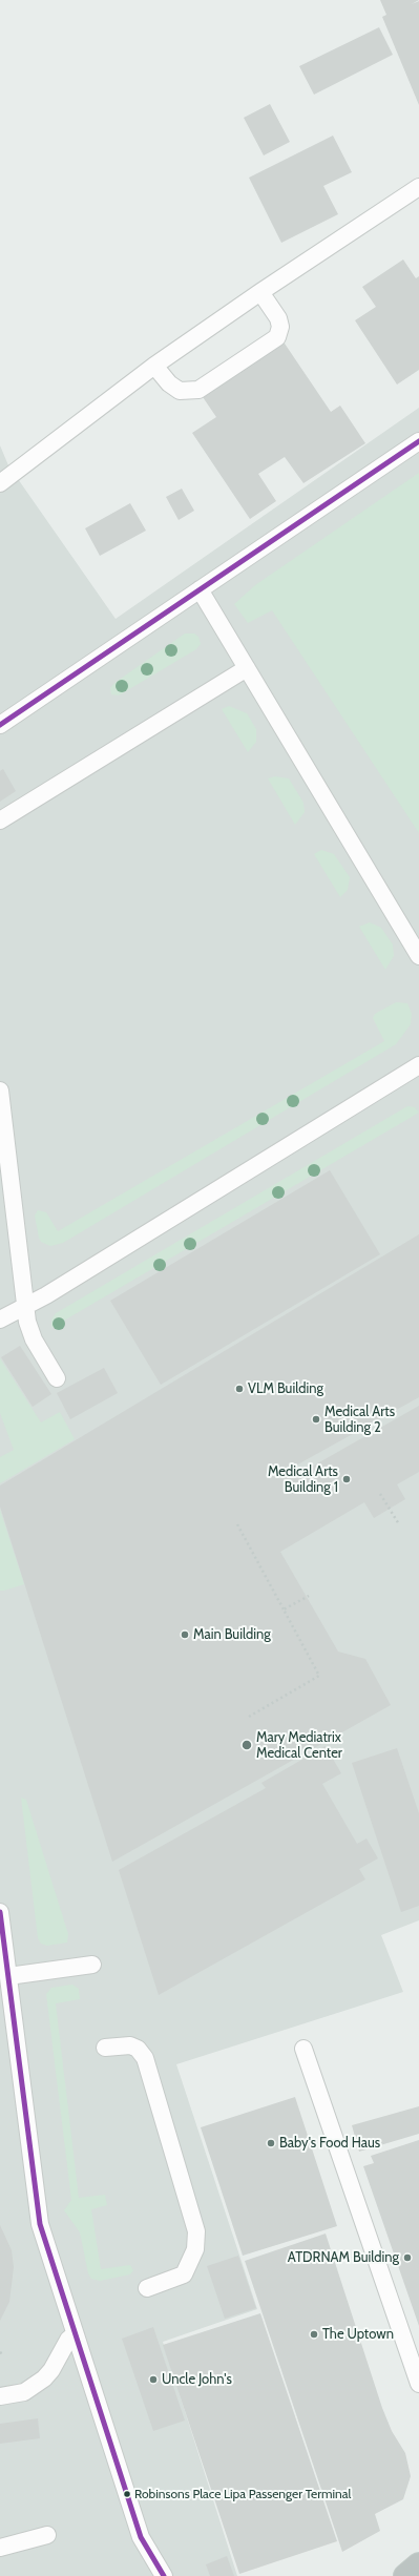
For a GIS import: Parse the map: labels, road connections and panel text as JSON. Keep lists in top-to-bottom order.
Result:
{
  "places": [
    "VLM Building",
    "Medical Arts Building 2",
    "Medical Arts Building 1",
    "Main Building",
    "Mary Mediatrix Medical Center",
    "Baby's Food Haus",
    "ATDRNAM Building",
    "The Uptown",
    "Uncle John's",
    "Robinsons Place Lipa Passenger Terminal"
  ]
}
